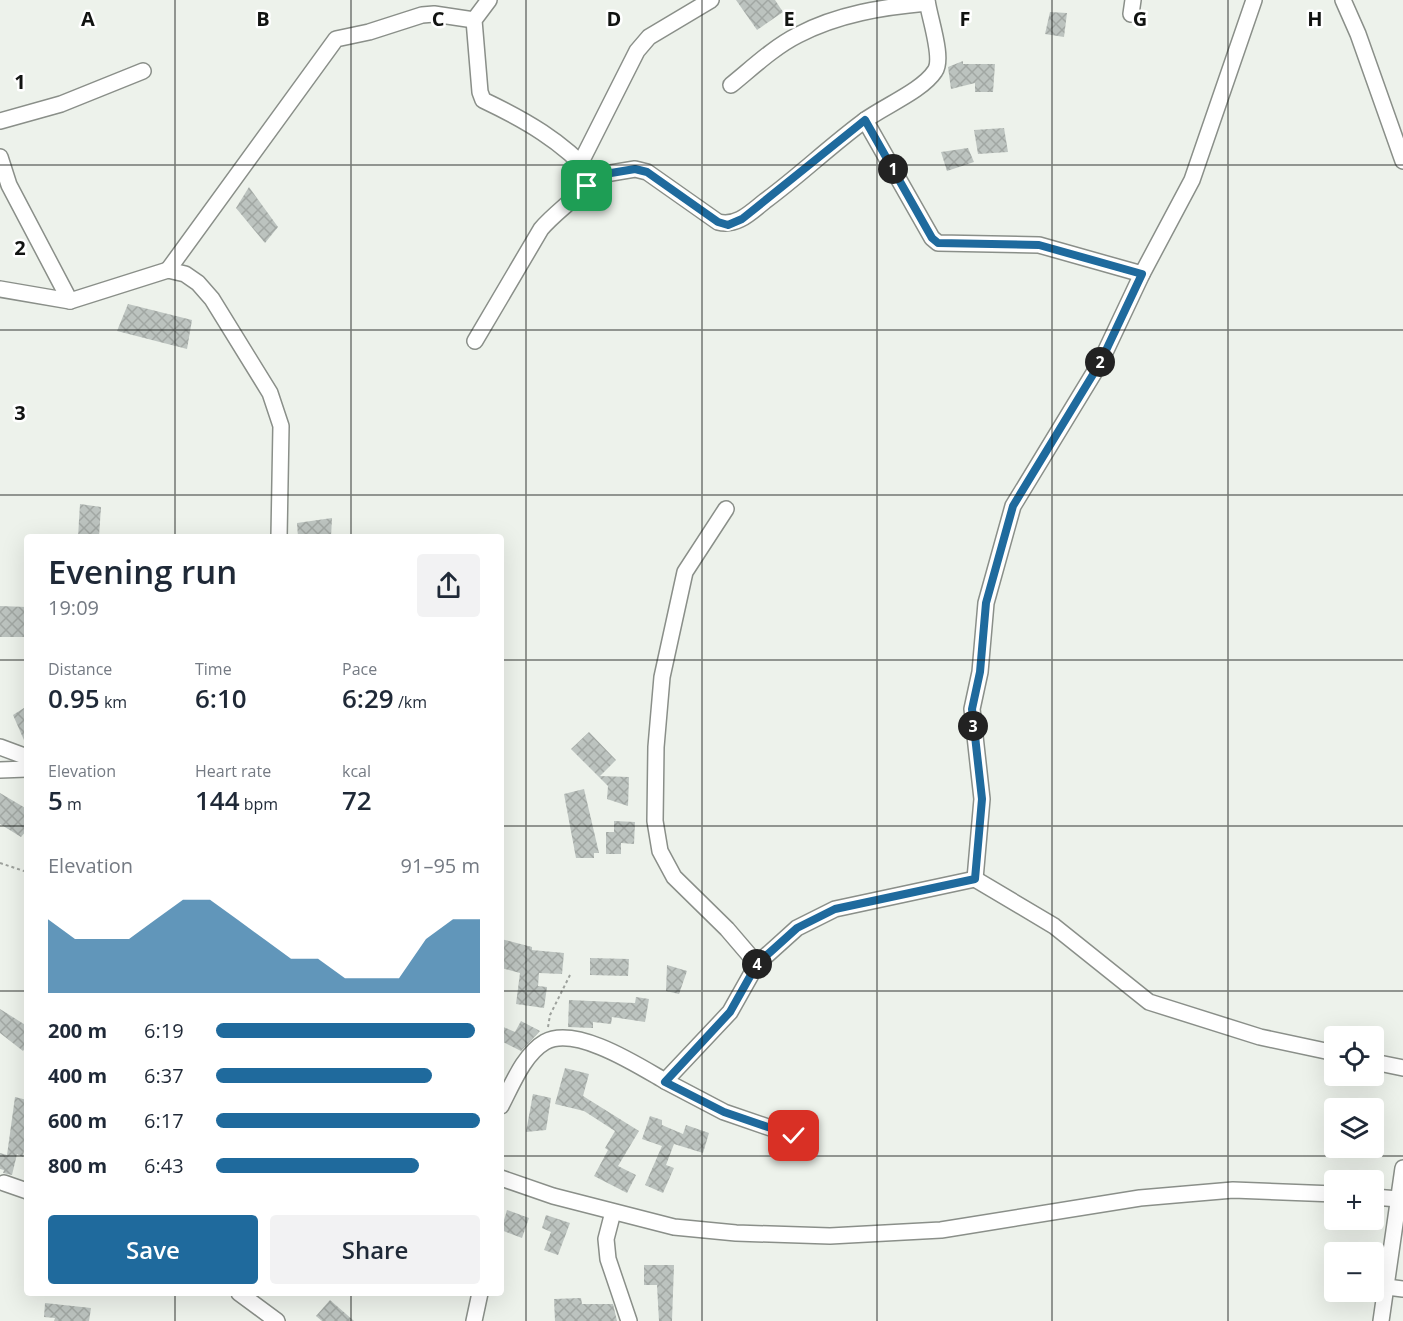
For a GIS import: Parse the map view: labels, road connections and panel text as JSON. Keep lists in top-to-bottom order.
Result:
{
  "page": {
    "pins": [
      "1",
      "2",
      "3",
      "4"
    ],
    "heading": ["Evening run", "19:09"],
    "stats": [
      ["Distance", "0.95 km"],
      ["Time", "6:10"],
      ["Pace", "6:29 /km"],
      ["Elevation", "5 m"],
      ["Heart rate", "144 bpm"],
      ["kcal", "72"]
    ],
    "chart": ["Elevation", "91–95 m"],
    "list": [
      {
        "name": "200 m",
        "note": "6:19"
      },
      {
        "name": "400 m",
        "note": "6:37"
      },
      {
        "name": "600 m",
        "note": "6:17"
      },
      {
        "name": "800 m",
        "note": "6:43"
      }
    ],
    "map_buttons": ["+", "−"],
    "buttons": ["Save", "Share"]
  },
  "grid": {
    "columns": [
      "A",
      "B",
      "C",
      "D",
      "E",
      "F",
      "G",
      "H"
    ],
    "rows": ["1", "2", "3"]
  }
}
